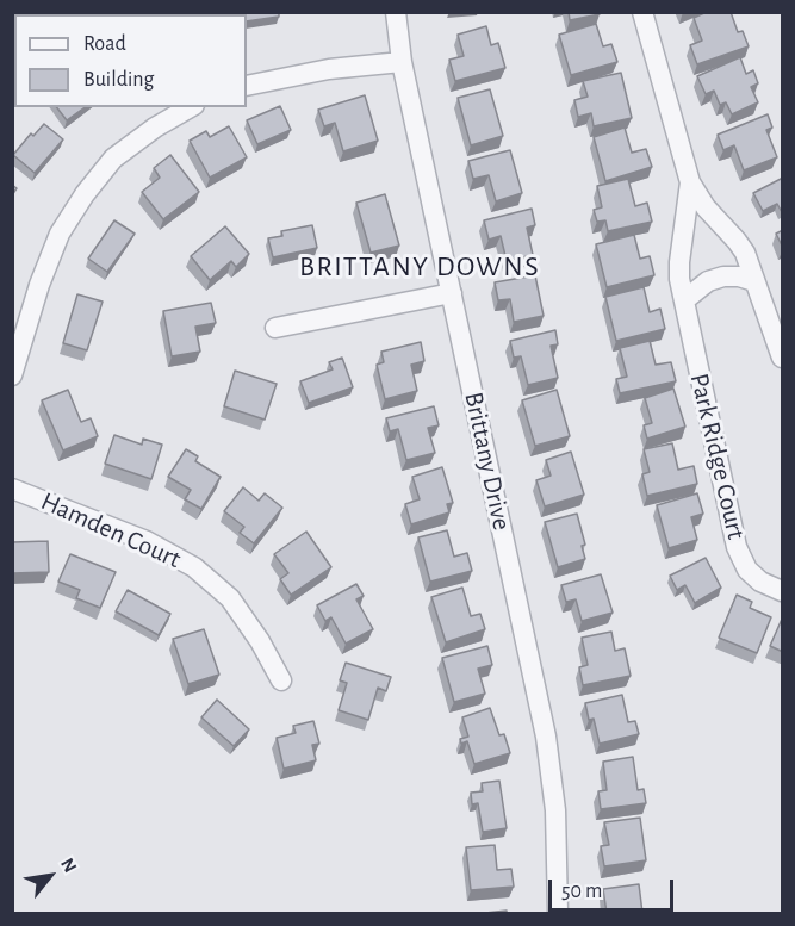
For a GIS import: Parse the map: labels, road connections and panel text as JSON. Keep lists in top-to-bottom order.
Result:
{
  "streets": {
    "street": ["Park Ridge Court", "Brittany Drive", "Hamden Court"]
  },
  "districts": ["BRITTANY DOWNS"],
  "legend": ["Road", "Building"],
  "scale_bar": "50 m",
  "north": "top right"
}
